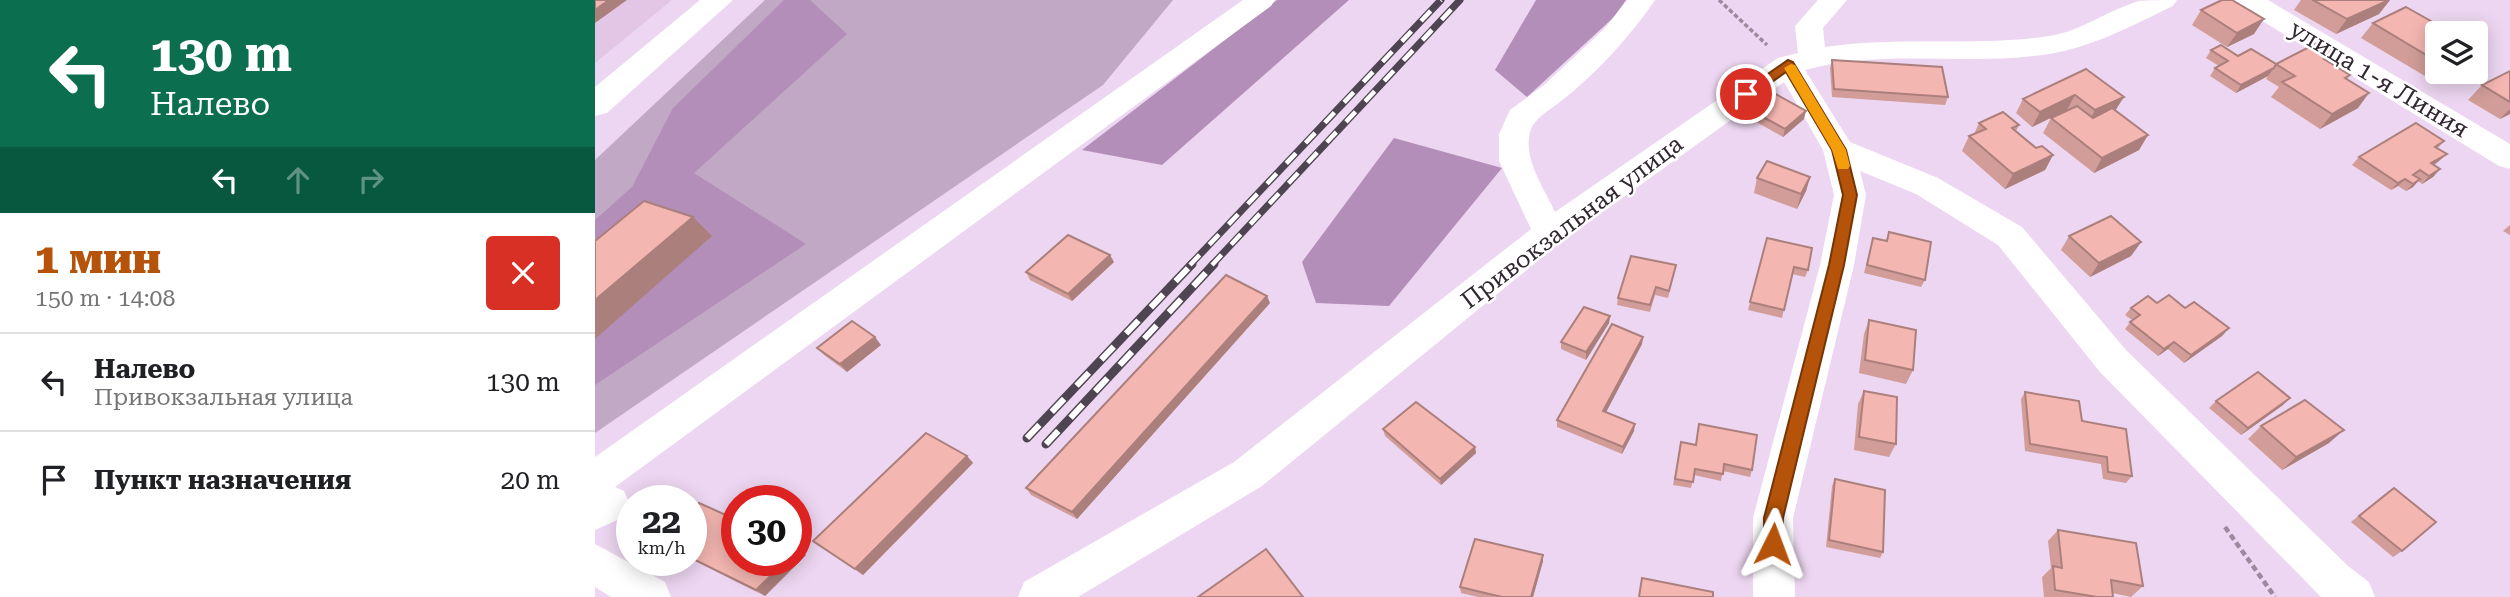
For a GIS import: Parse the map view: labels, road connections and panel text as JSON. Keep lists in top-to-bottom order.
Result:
{
  "streets": {
    "street": ["улица 1-я Линия", "Привокзальная улица"]
  },
  "page": {
    "turn": ["130 m", "Налево"],
    "heading": ["1 мин", "150 m · 14:08"],
    "list": [
      {
        "name": "Налево",
        "note": "Привокзальная улица",
        "value": "130 m"
      },
      {
        "name": "Пункт назначения",
        "value": "20 m"
      }
    ],
    "speed": "22 km/h",
    "limit": "30"
  }
}
